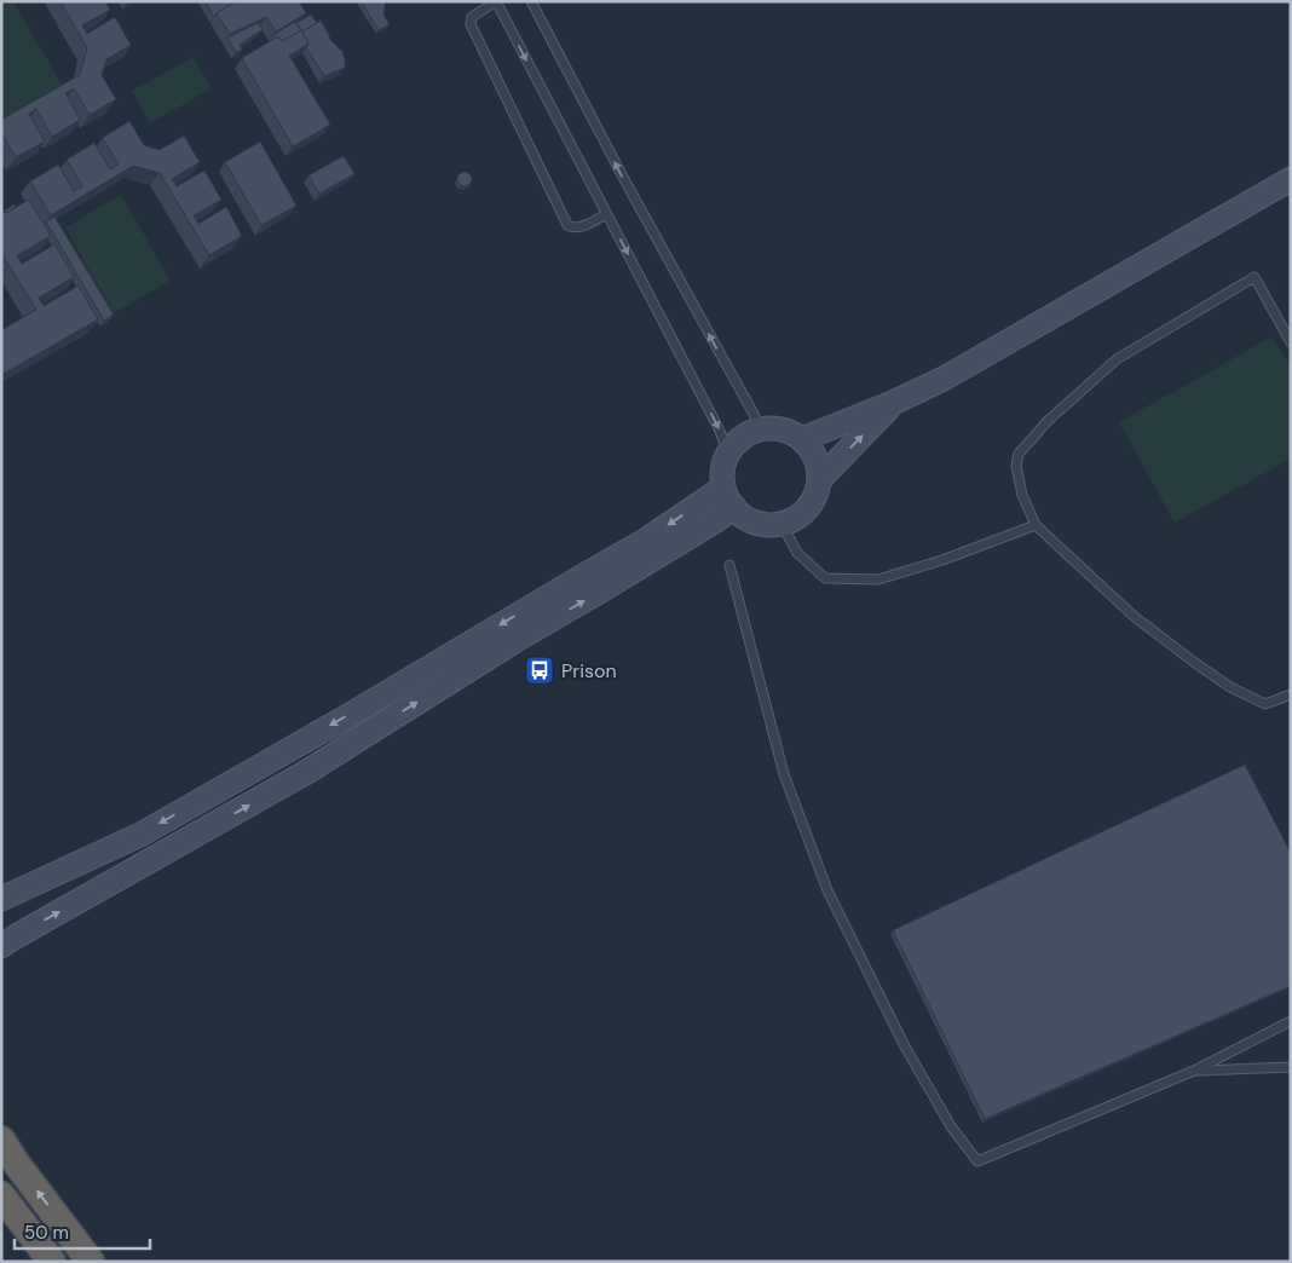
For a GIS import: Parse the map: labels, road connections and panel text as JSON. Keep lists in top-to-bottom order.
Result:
{
  "places": {
    "bus stop": ["Prison"]
  },
  "scale_bar": "50 m"
}
